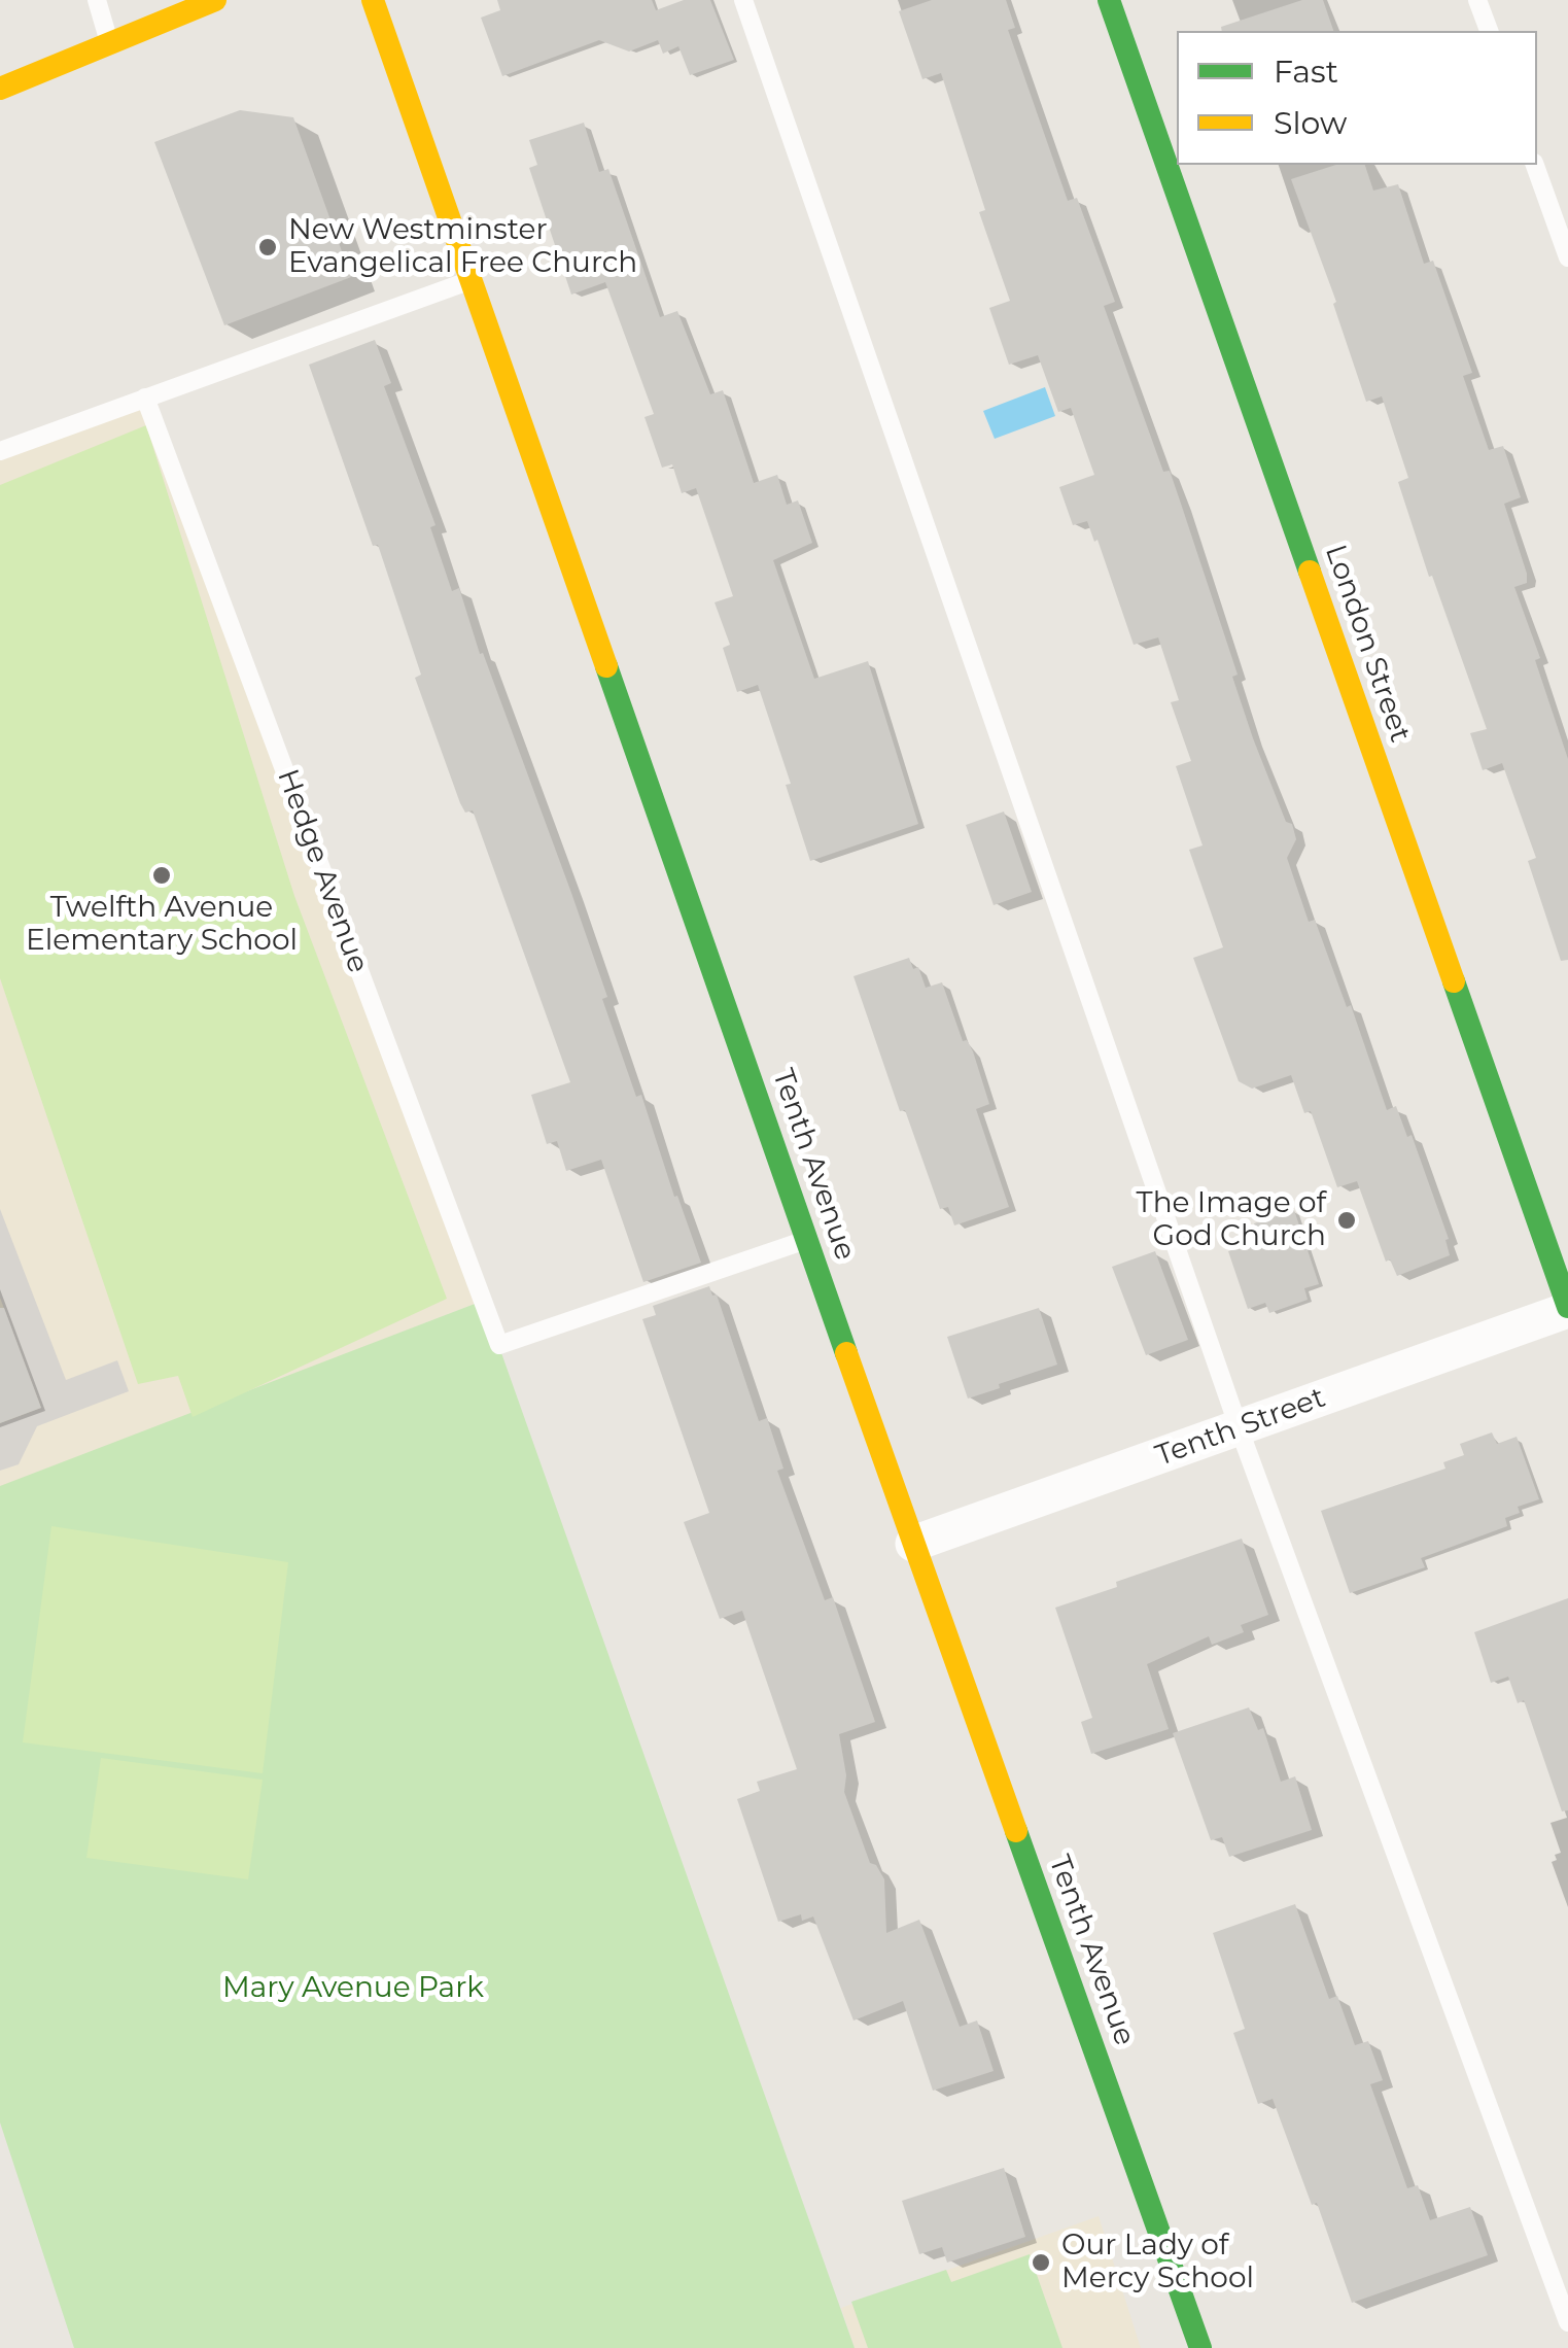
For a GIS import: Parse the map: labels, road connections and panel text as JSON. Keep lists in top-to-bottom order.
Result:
{
  "streets": {
    "main road": ["London Street", "Tenth Avenue"],
    "street": ["Tenth Street"],
    "lane": ["Hedge Avenue"]
  },
  "crossings": [
    ["London Street", "Tenth Street"],
    ["Hedge Avenue", "Tenth Avenue"],
    ["Tenth Avenue", "Tenth Street"]
  ],
  "parks": ["Mary Avenue Park"],
  "places": [
    "New Westminster Evangelical Free Church",
    "Twelfth Avenue Elementary School",
    "The Image of God Church",
    "Our Lady of Mercy School"
  ],
  "legend": ["Fast", "Slow"]
}
